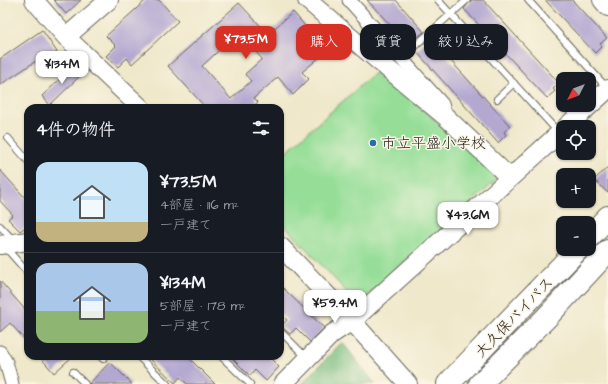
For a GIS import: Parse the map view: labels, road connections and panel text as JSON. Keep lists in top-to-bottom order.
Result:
{
  "streets": {
    "highway": ["大久保バイパス"]
  },
  "places": ["市立平盛小学校"],
  "north": "bottom left",
  "page": {
    "chip": ["購入", "賃貸", "絞り込み"],
    "price": [
      "¥73.5M",
      "¥134M",
      "¥43.6M",
      "¥59.4M"
    ],
    "map_buttons": ["+", "−"],
    "heading": "4件の物件",
    "list": [
      {
        "name": "¥73.5M",
        "note": "4部屋 · 116 m² · 一戸建て"
      },
      {
        "name": "¥134M",
        "note": "5部屋 · 178 m² · 一戸建て"
      }
    ]
  }
}
